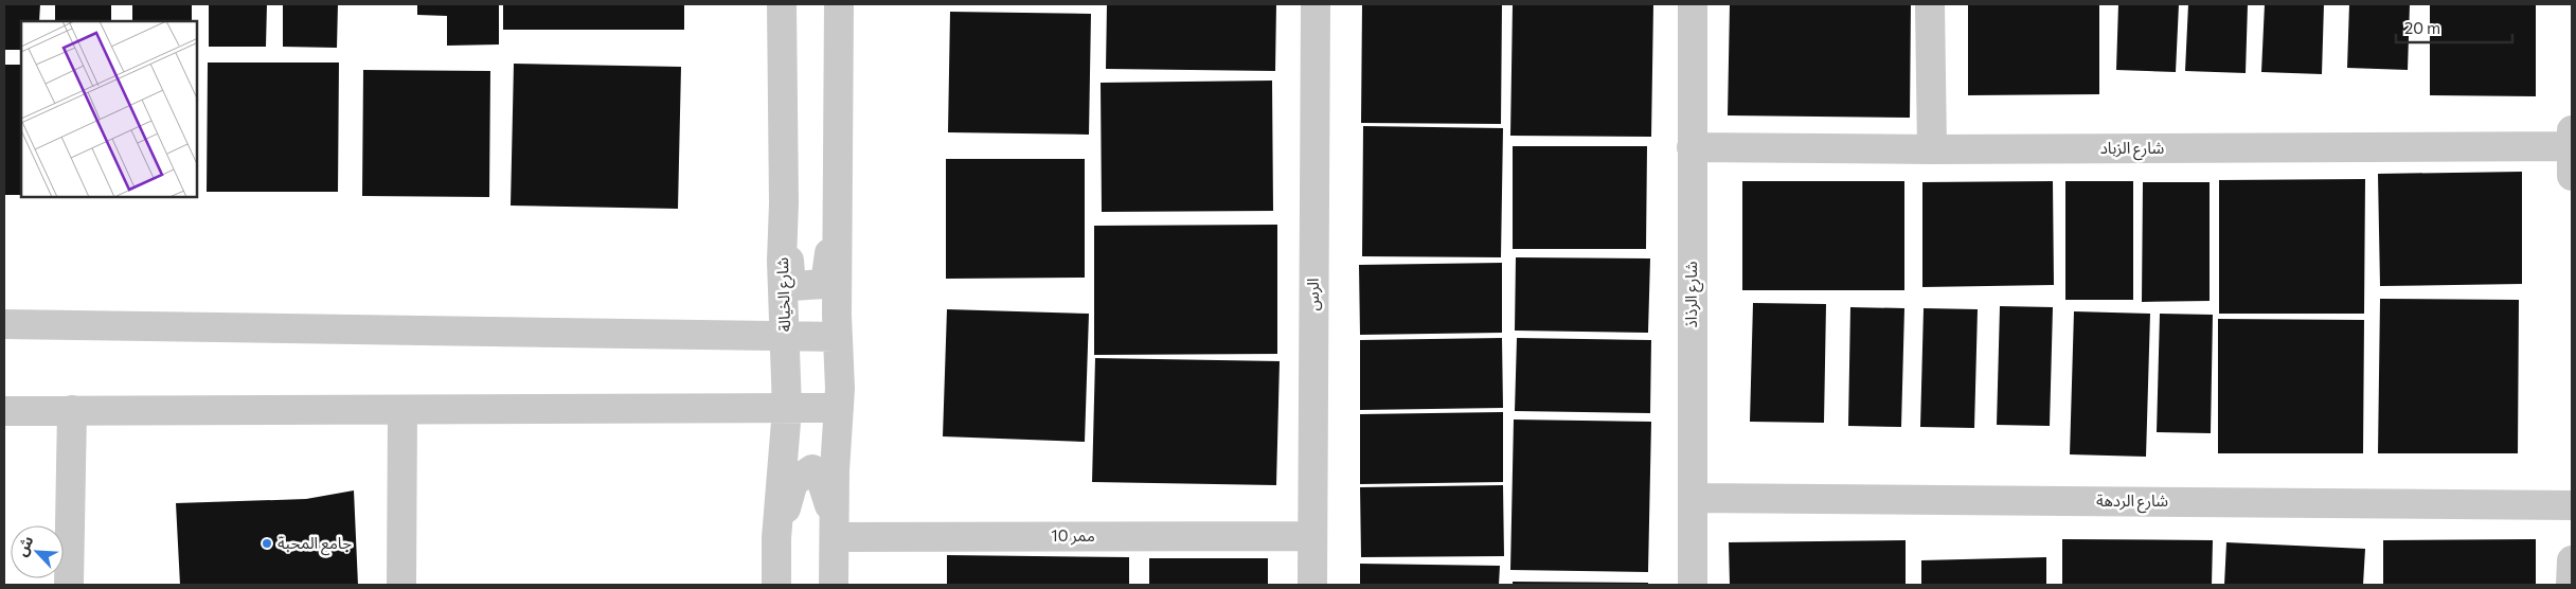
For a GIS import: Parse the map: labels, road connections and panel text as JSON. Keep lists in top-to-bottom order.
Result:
{
  "streets": {
    "street": [
      "شارع الزباد",
      "شارع الخيالة",
      "الرس",
      "شارع الرذاذ",
      "شارع الردهة",
      "ممر 10"
    ]
  },
  "crossings": [
    ["شارع الزباد", "شارع الرذاذ"],
    ["الرس", "ممر 10"],
    ["شارع الرذاذ", "شارع الردهة"]
  ],
  "places": ["جامع المحبة"],
  "scale_bar": "20 m",
  "north": "top left"
}
